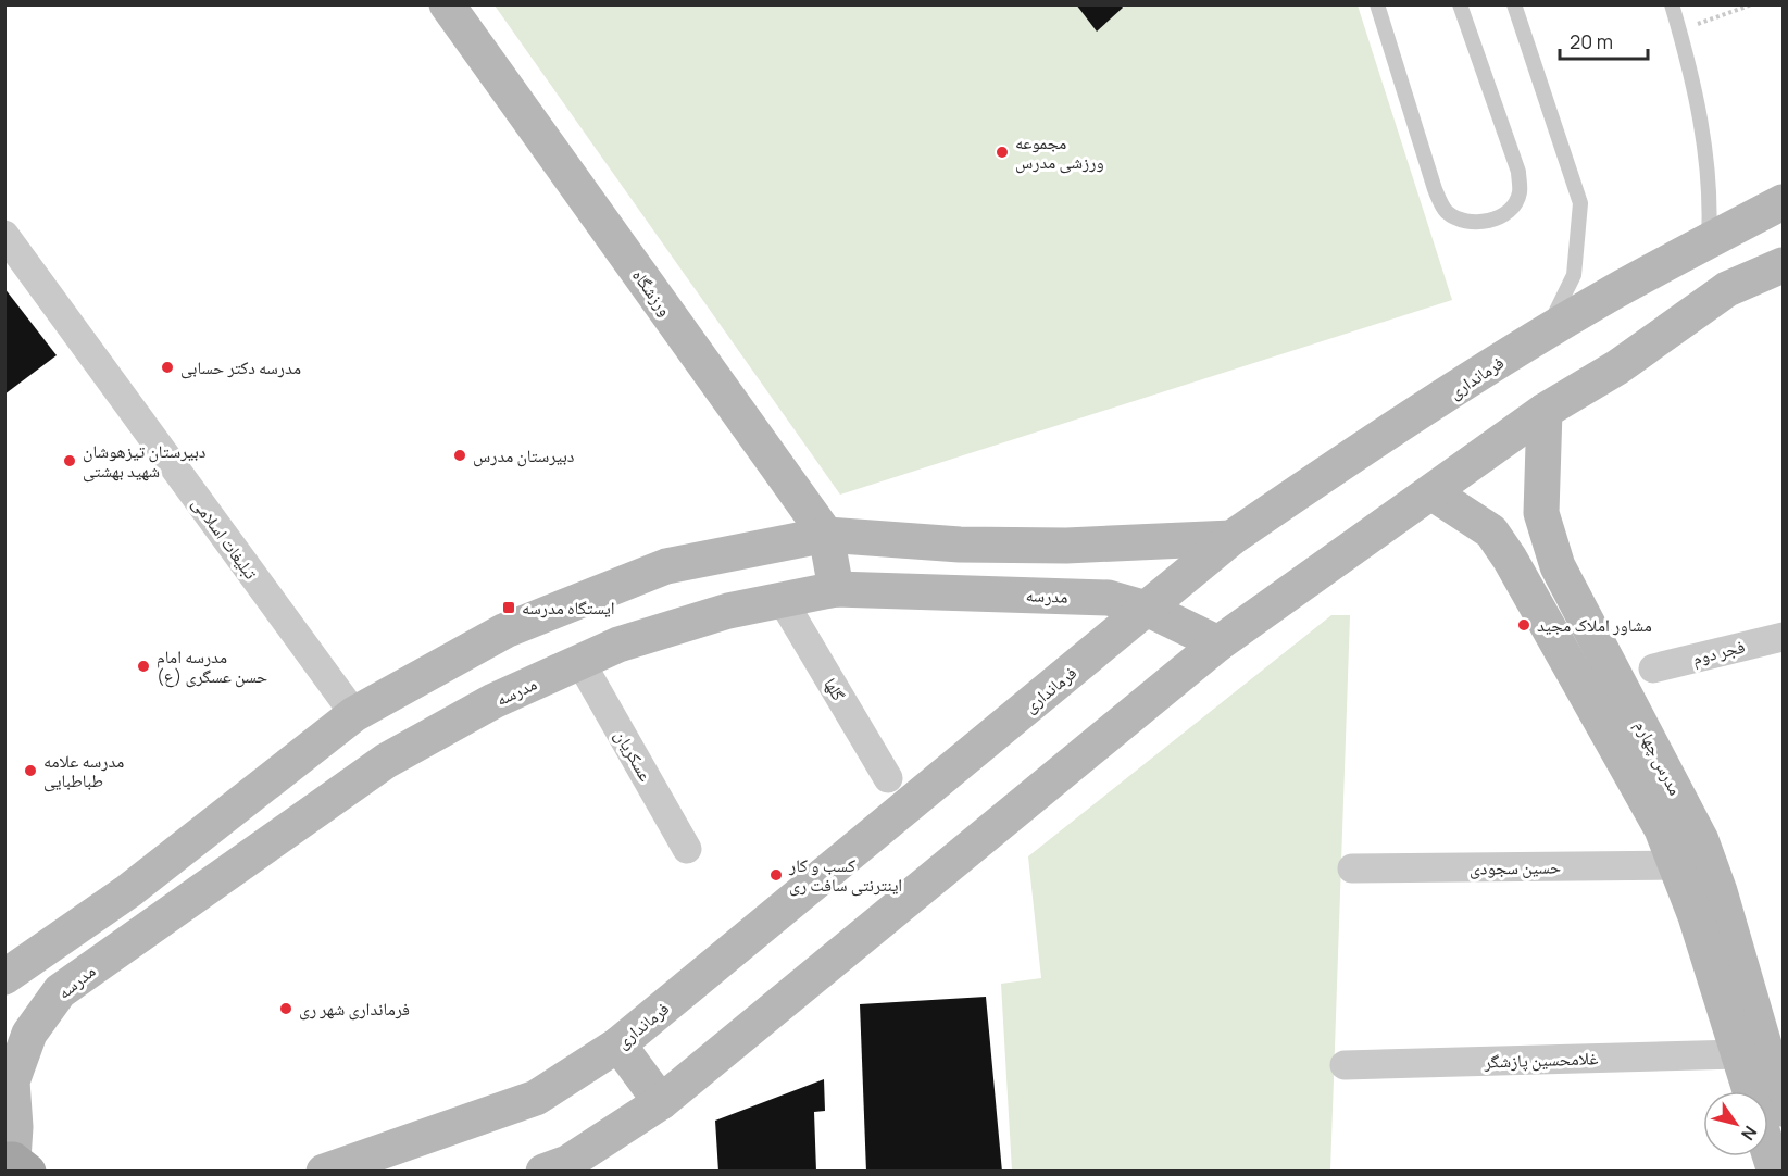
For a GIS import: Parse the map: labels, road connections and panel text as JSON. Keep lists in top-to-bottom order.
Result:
{
  "streets": {
    "street": [
      "ورزشگاه",
      "فرمانداری",
      "تبلیغات اسلامی",
      "مدرسه",
      "فجر دوم",
      "گلها",
      "عسکریان",
      "مدرس چهارم",
      "حسین سجودی",
      "غلامحسین پازشگر"
    ]
  },
  "crossings": [
    ["ورزشگاه", "مدرسه"],
    ["فرمانداری", "مدرسه"],
    ["مدرسه", "گلها"],
    ["مدرسه", "عسکریان"],
    ["مدرس چهارم", "حسین سجودی"],
    ["مدرس چهارم", "غلامحسین پازشگر"]
  ],
  "places": {
    "other": [
      "مجموعه ورزشی مدرس",
      "مدرسه دکتر حسابی",
      "دبیرستان مدرس",
      "دبیرستان تیزهوشان شهید بهشتی",
      "مشاور املاک مجید",
      "مدرسه امام حسن عسگری (ع)",
      "مدرسه علامه طباطبایی",
      "کسب و کار اینترنتی سافت ری",
      "فرمانداری شهر ری"
    ],
    "transit": ["ایستگاه مدرسه"]
  },
  "scale_bar": "20 m",
  "north": "bottom right"
}
